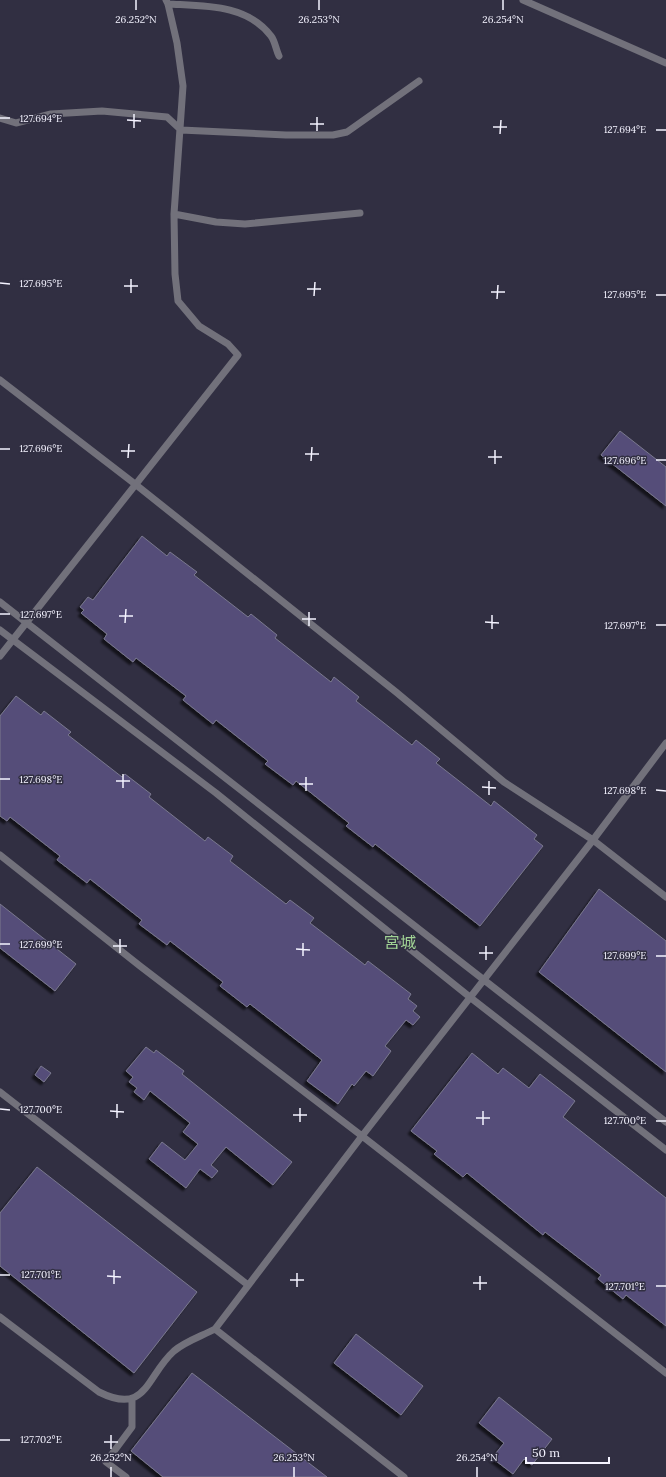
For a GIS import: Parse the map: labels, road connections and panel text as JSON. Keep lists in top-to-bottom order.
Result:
{
  "districts": ["宮城"],
  "scale_bar": "50 m",
  "coordinates": [
    "26.252°N",
    "26.253°N",
    "26.254°N",
    "127.694°E",
    "127.695°E",
    "127.696°E",
    "127.697°E",
    "127.698°E",
    "127.699°E",
    "127.700°E",
    "127.701°E",
    "127.702°E"
  ]
}
